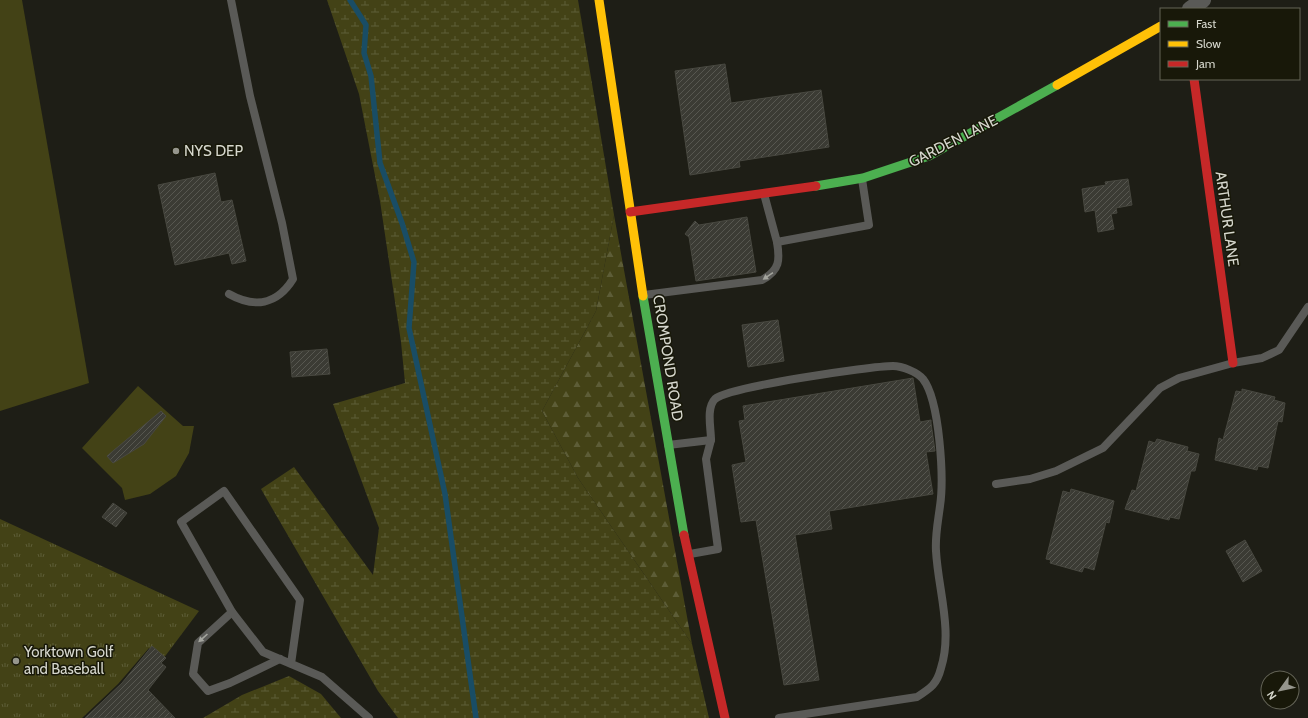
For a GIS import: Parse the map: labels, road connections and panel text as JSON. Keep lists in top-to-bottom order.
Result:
{
  "streets": {
    "main road": ["GARDEN LANE", "ARTHUR LANE", "CROMPOND ROAD"]
  },
  "crossings": [
    ["GARDEN LANE", "CROMPOND ROAD"]
  ],
  "places": ["NYS DEP", "Yorktown Golf and Baseball"],
  "legend": ["Fast", "Slow", "Jam"],
  "north": "bottom left"
}
